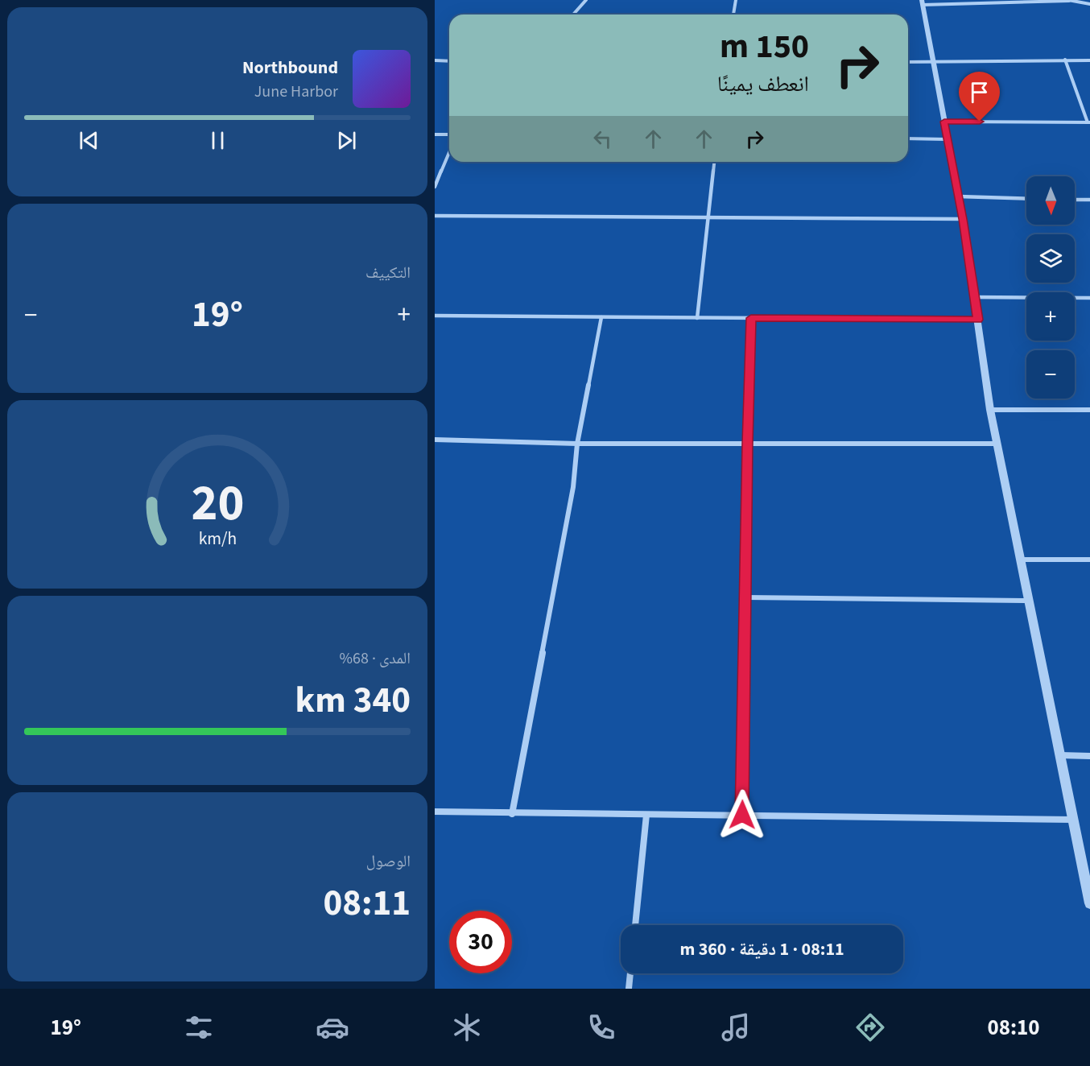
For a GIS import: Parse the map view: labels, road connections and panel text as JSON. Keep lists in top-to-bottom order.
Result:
{
  "north": "bottom",
  "page": {
    "turn": ["150 m", "انعطف يمينًا"],
    "song": ["Northbound", "June Harbor"],
    "map_buttons": ["+", "−"],
    "tile": [
      "التكييف",
      ["المدى · 68%", "340 km"],
      ["الوصول", "08:11"]
    ],
    "heat": ["−", "19°", "+"],
    "limit": "30",
    "trip": "08:11 · 1 دقيقة · 360 m",
    "tabs": ["08:10", "19°"],
    "gauge": ["20", "km/h"]
  }
}
